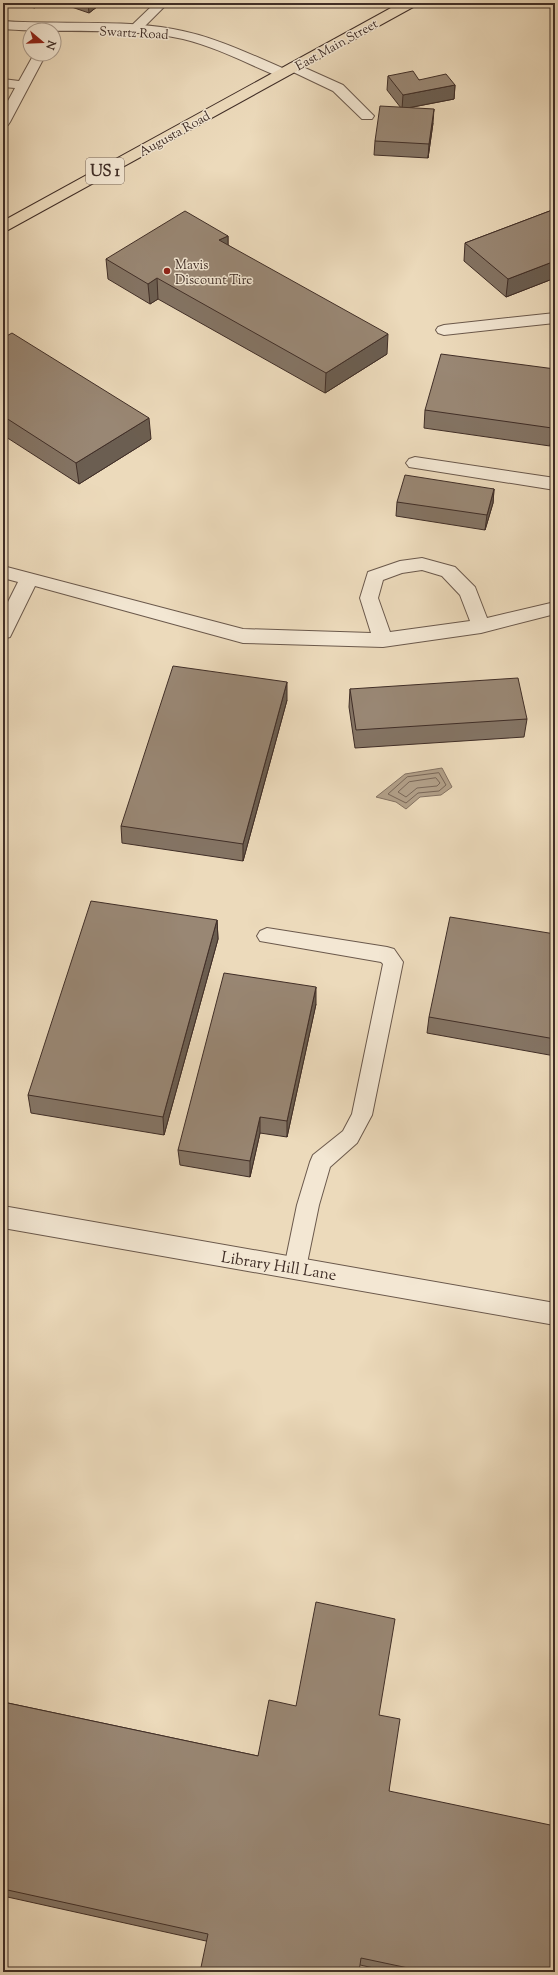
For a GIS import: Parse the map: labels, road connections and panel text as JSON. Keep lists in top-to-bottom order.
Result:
{
  "streets": {
    "main road": ["East Main Street", "Augusta Road", "US 1"],
    "street": ["Swartz Road", "Library Hill Lane"]
  },
  "crossings": [
    ["Swartz Road", "East Main Street"],
    ["Swartz Road", "Augusta Road"],
    ["East Main Street", "Augusta Road"]
  ],
  "places": ["Mavis Discount Tire"],
  "north": "right"
}
